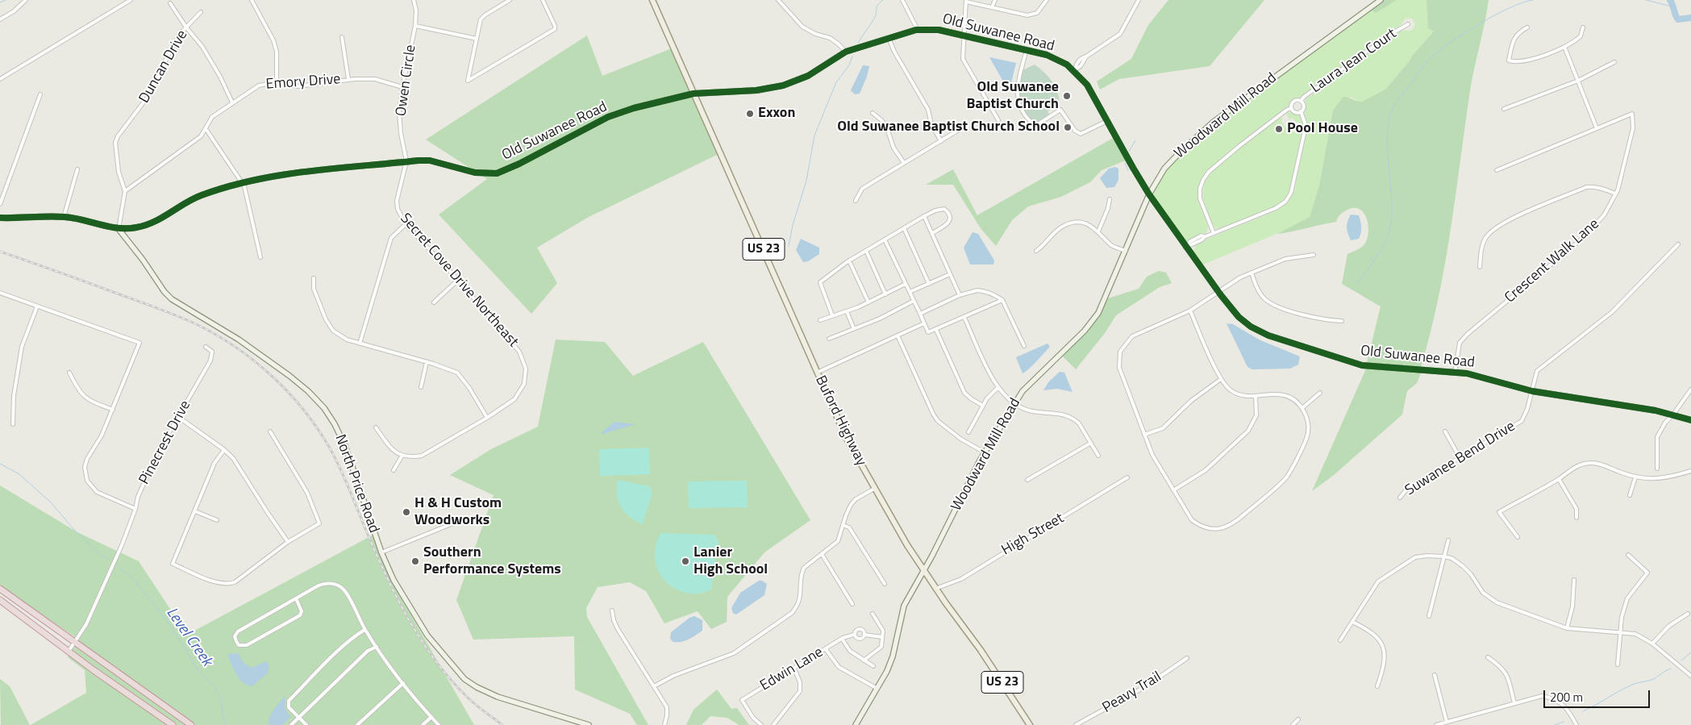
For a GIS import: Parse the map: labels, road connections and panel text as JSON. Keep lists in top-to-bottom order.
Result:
{
  "streets": {
    "main road": ["US 23", "Buford Highway"],
    "street": [
      "Old Suwanee Road",
      "Laura Jean Court",
      "Duncan Drive",
      "Owen Circle",
      "Emory Drive",
      "Woodward Mill Road",
      "Crescent Walk Lane",
      "Secret Cove Drive Northeast",
      "Pinecrest Drive",
      "Suwanee Bend Drive",
      "North Price Road",
      "High Street",
      "Edwin Lane",
      "Peavy Trail"
    ]
  },
  "crossings": [
    ["Old Suwanee Road", "Owen Circle"],
    ["Old Suwanee Road", "Woodward Mill Road"],
    ["Old Suwanee Road", "US 23"],
    ["Old Suwanee Road", "Crescent Walk Lane"],
    ["Old Suwanee Road", "Secret Cove Drive Northeast"],
    ["Old Suwanee Road", "Buford Highway"],
    ["Old Suwanee Road", "Suwanee Bend Drive"],
    ["Old Suwanee Road", "North Price Road"],
    ["Owen Circle", "Emory Drive"],
    ["Owen Circle", "Secret Cove Drive Northeast"],
    ["Woodward Mill Road", "Buford Highway"],
    ["US 23", "Buford Highway"],
    ["Buford Highway", "High Street"]
  ],
  "water": ["Level Creek"],
  "places": [
    "Old Suwanee Baptist Church",
    "Exxon",
    "Old Suwanee Baptist Church School",
    "Pool House",
    "H & H Custom Woodworks",
    "Southern Performance Systems",
    "Lanier High School"
  ],
  "scale_bar": "200 m"
}
